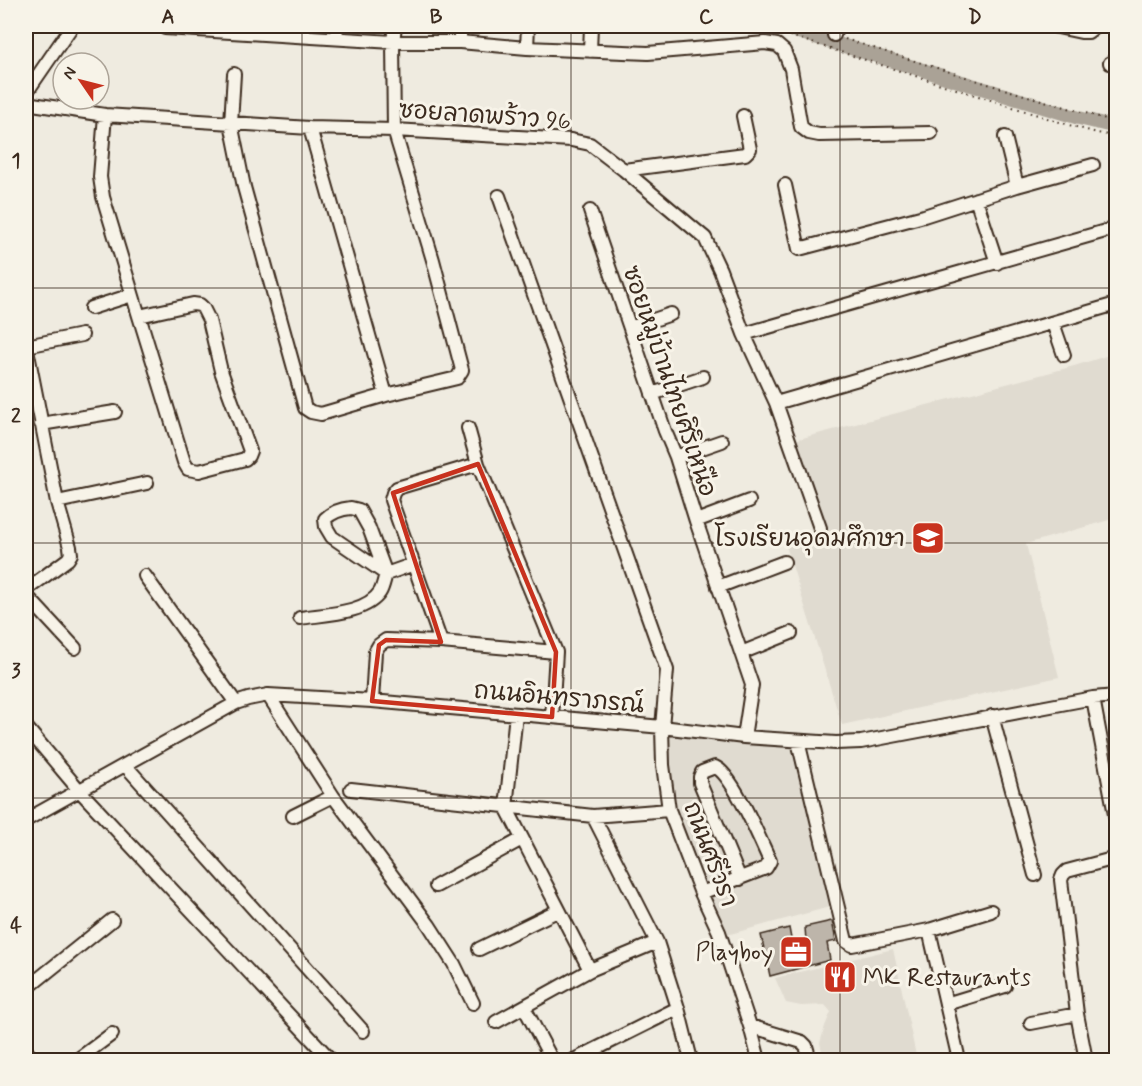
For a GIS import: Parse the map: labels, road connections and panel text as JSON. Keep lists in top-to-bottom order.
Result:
{
  "streets": {
    "street": [
      "ซอยลาดพร้าว 96",
      "ซอยหมู่บ้านไทยศิริเหนือ",
      "ถนนอินทราภรณ์",
      "ถนนศรีวรา"
    ]
  },
  "crossings": [
    ["ซอยหมู่บ้านไทยศิริเหนือ", "ถนนอินทราภรณ์"],
    ["ถนนอินทราภรณ์", "ถนนศรีวรา"]
  ],
  "places": {
    "school or university": ["โรงเรียนอุดมศึกษา"],
    "office": ["Playboy"],
    "restaurant": ["MK Restaurants"]
  },
  "north": "top left",
  "grid": {
    "columns": [
      "A",
      "B",
      "C",
      "D"
    ],
    "rows": [
      "1",
      "2",
      "3",
      "4"
    ]
  }
}
